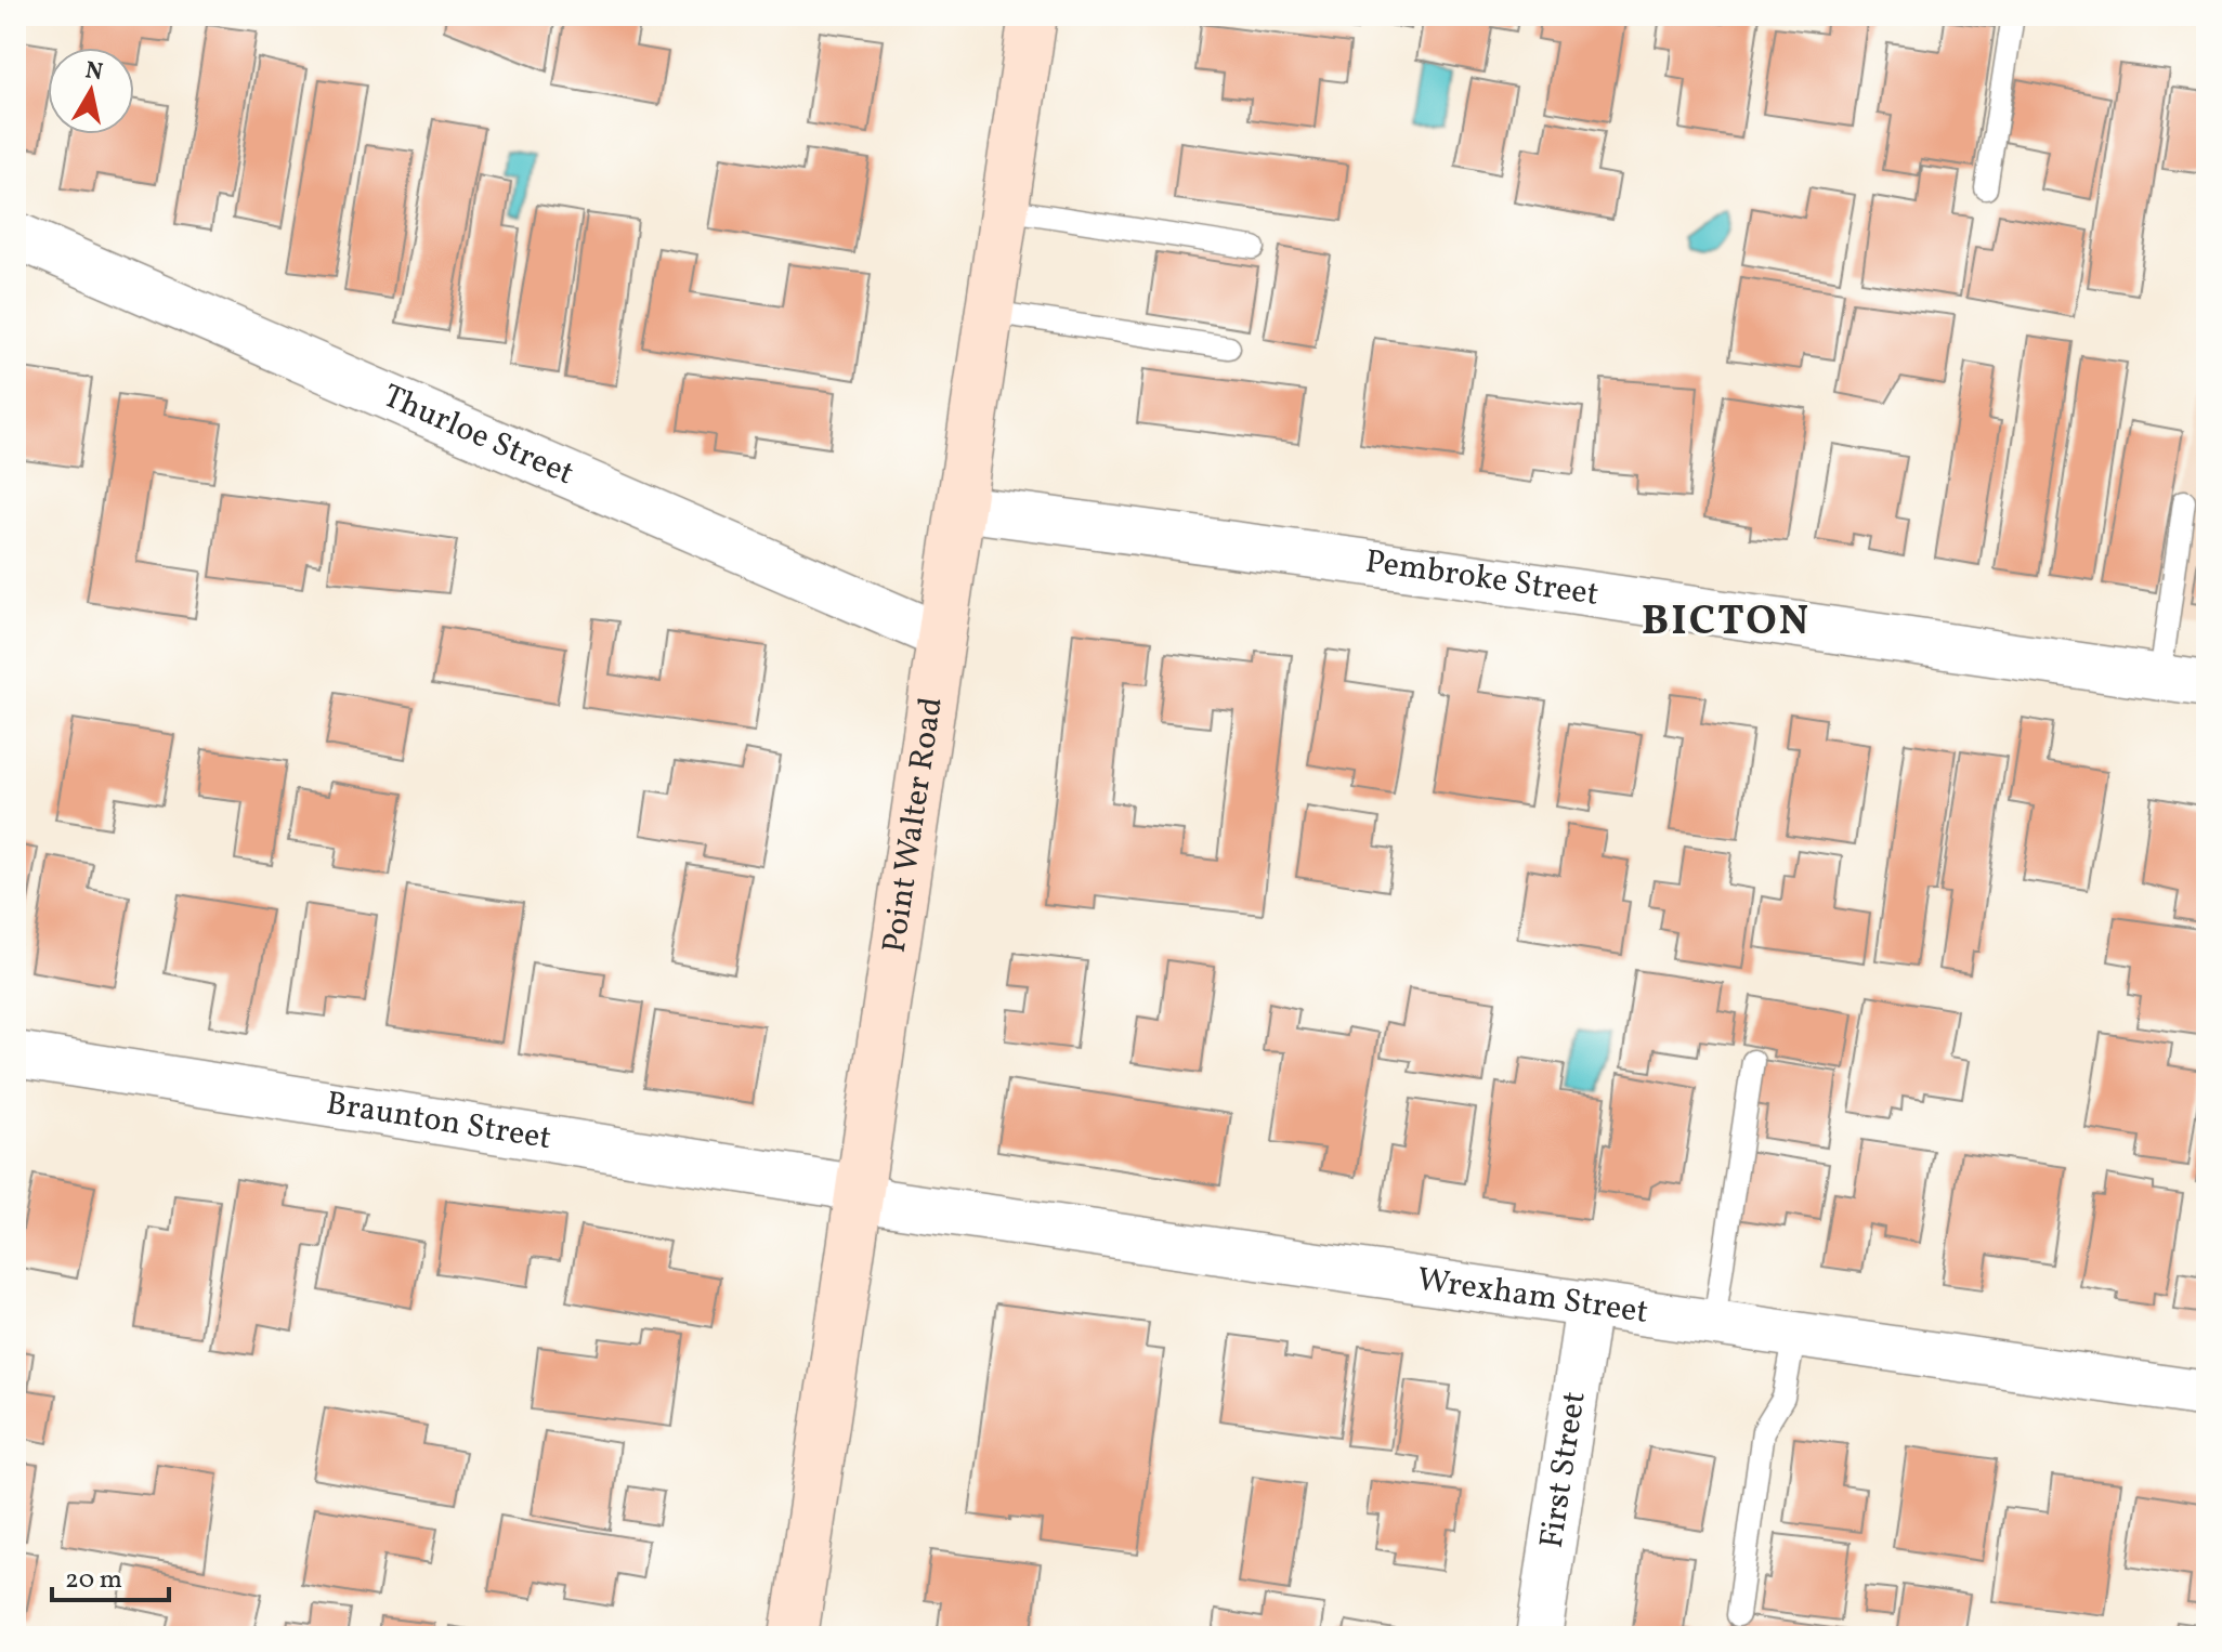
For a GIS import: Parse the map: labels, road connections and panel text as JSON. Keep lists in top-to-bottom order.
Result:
{
  "streets": {
    "street": [
      "Thurloe Street",
      "Pembroke Street",
      "Point Walter Road",
      "Braunton Street",
      "Wrexham Street",
      "First Street"
    ]
  },
  "crossings": [
    ["Thurloe Street", "Point Walter Road"],
    ["Pembroke Street", "Point Walter Road"],
    ["Point Walter Road", "Braunton Street"],
    ["Point Walter Road", "Wrexham Street"],
    ["Braunton Street", "Wrexham Street"],
    ["Wrexham Street", "First Street"]
  ],
  "districts": ["BICTON"],
  "scale_bar": "20 m",
  "north": "top"
}
